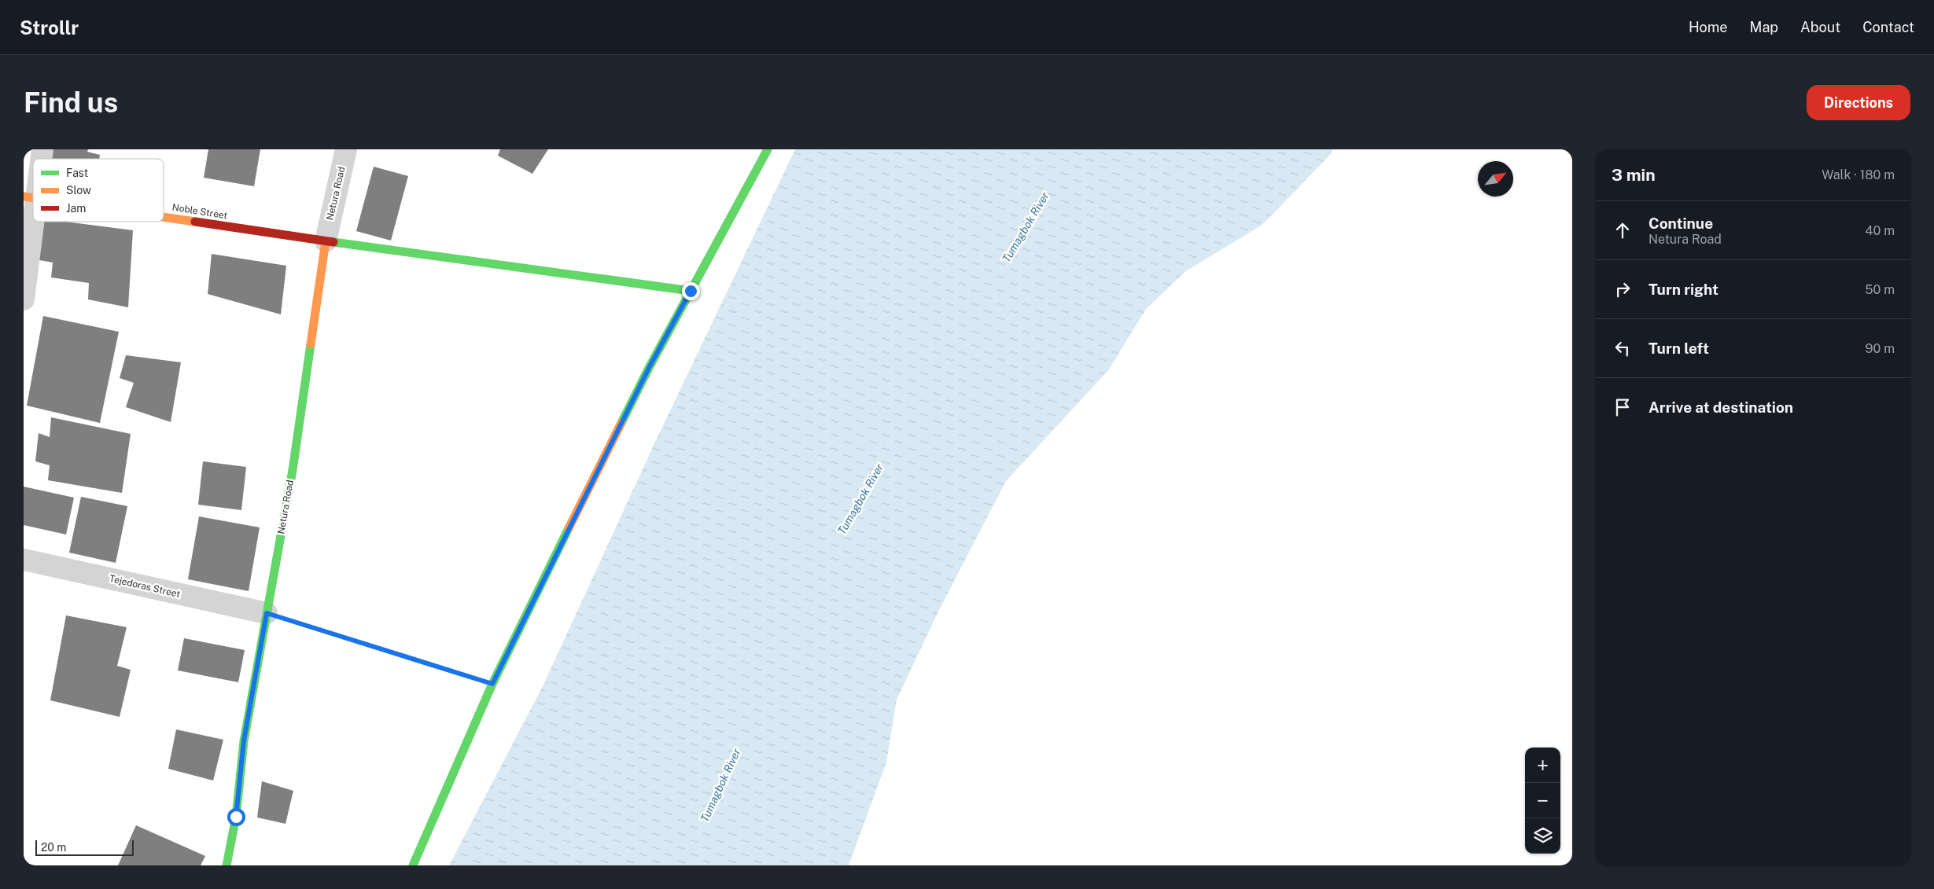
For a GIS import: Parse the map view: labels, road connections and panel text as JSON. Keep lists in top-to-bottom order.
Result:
{
  "streets": {
    "street": ["Netura Road", "Noble Street", "Tejedoras Street"]
  },
  "crossings": [
    ["Netura Road", "Noble Street"],
    ["Netura Road", "Tejedoras Street"]
  ],
  "water": ["Tumagbok River"],
  "legend": ["Fast", "Slow", "Jam"],
  "scale_bar": "20 m",
  "north": "top right",
  "page": {
    "header": "Strollr",
    "nav": [
      "Home",
      "Map",
      "About",
      "Contact"
    ],
    "buttons": "Directions",
    "title": "Find us",
    "heading": ["3 min", "Walk · 180 m"],
    "list": [
      ["Continue", "Netura Road", "40 m"],
      ["Turn right", "50 m"],
      ["Turn left", "90 m"],
      "Arrive at destination"
    ],
    "map_buttons": ["+", "−"],
    "scale": "20 m"
  }
}
